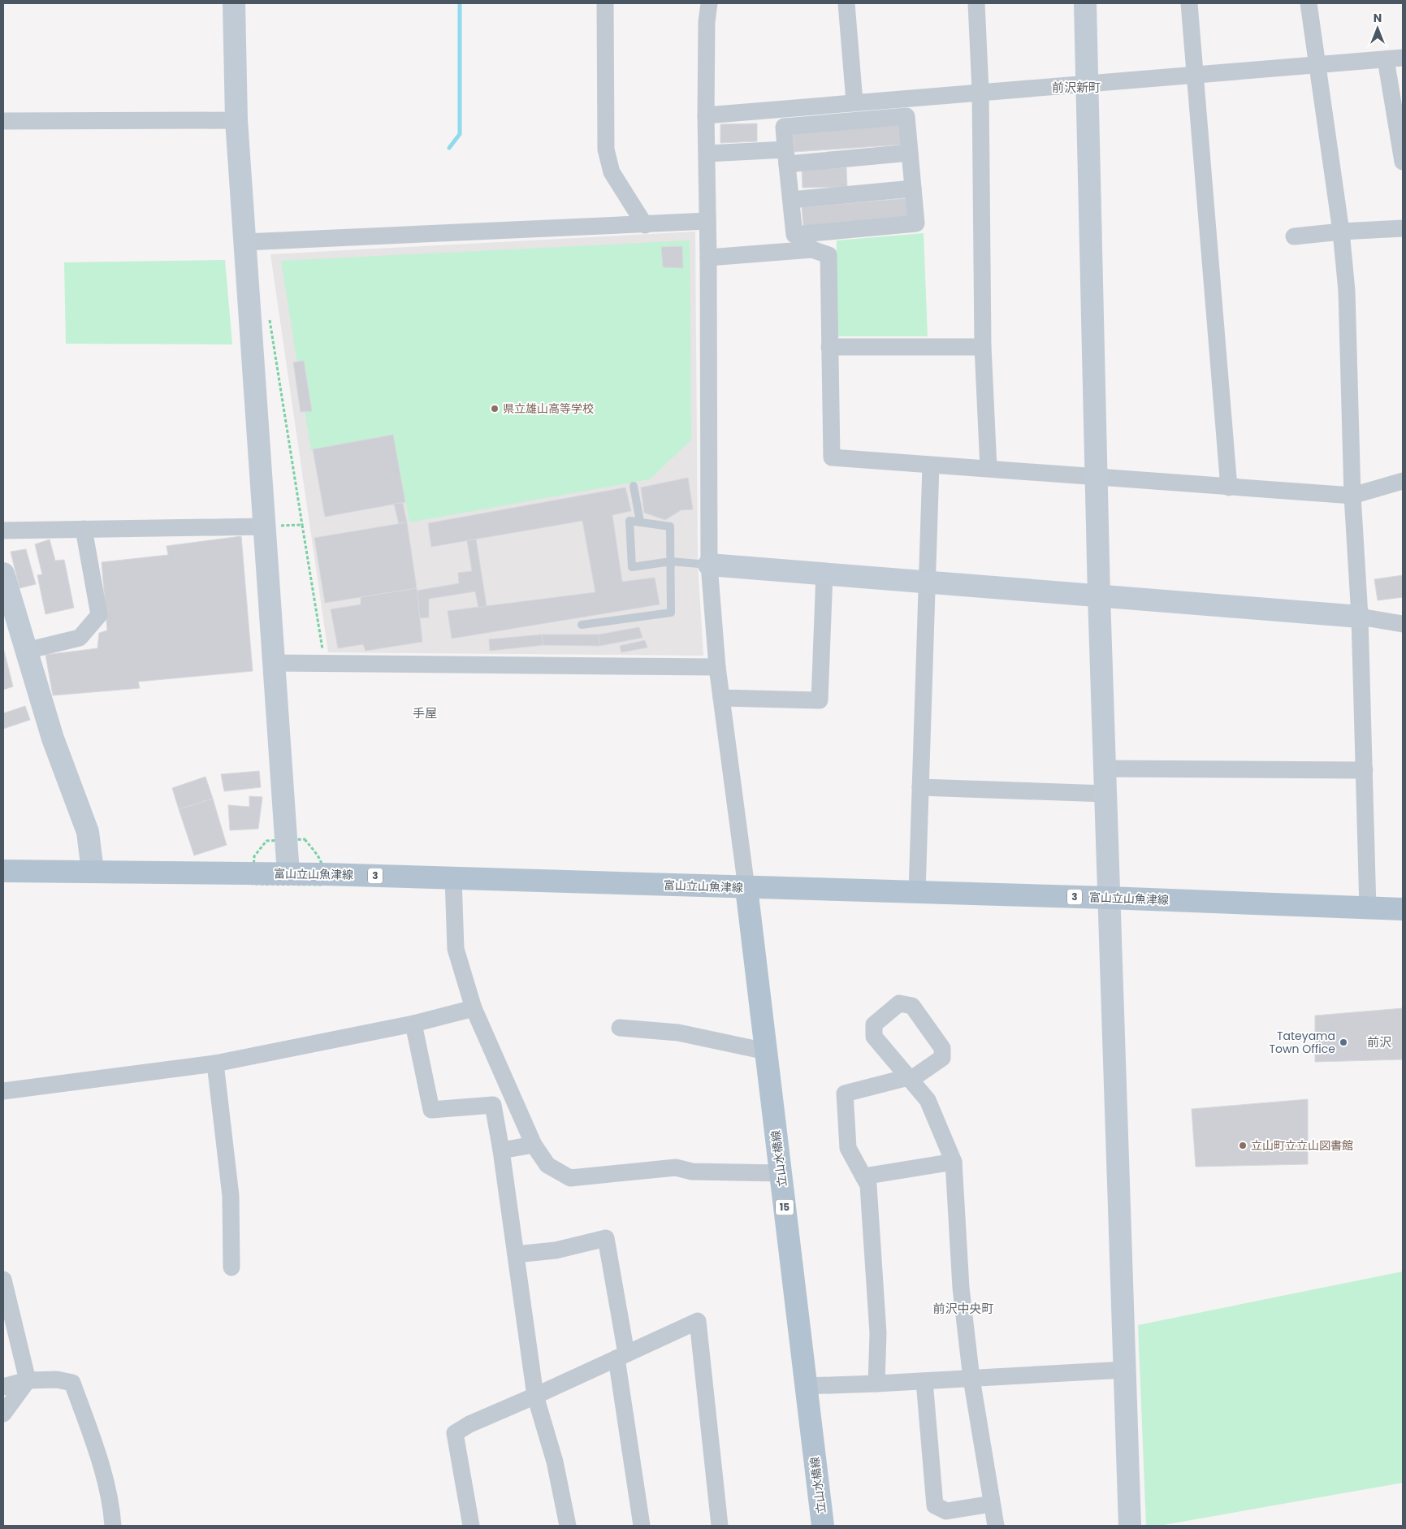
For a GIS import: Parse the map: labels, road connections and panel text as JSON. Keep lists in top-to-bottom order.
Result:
{
  "streets": {
    "main road": [
      "富山立山魚津線",
      "3",
      "立山水橋線",
      "15"
    ]
  },
  "crossings": [
    ["富山立山魚津線", "立山水橋線"]
  ],
  "districts": [
    "前沢新町",
    "手屋",
    "前沢",
    "前沢中央町"
  ],
  "places": ["県立雄山高等学校", "Tateyama Town Office", "立山町立立山図書館"],
  "north": "top"
}
